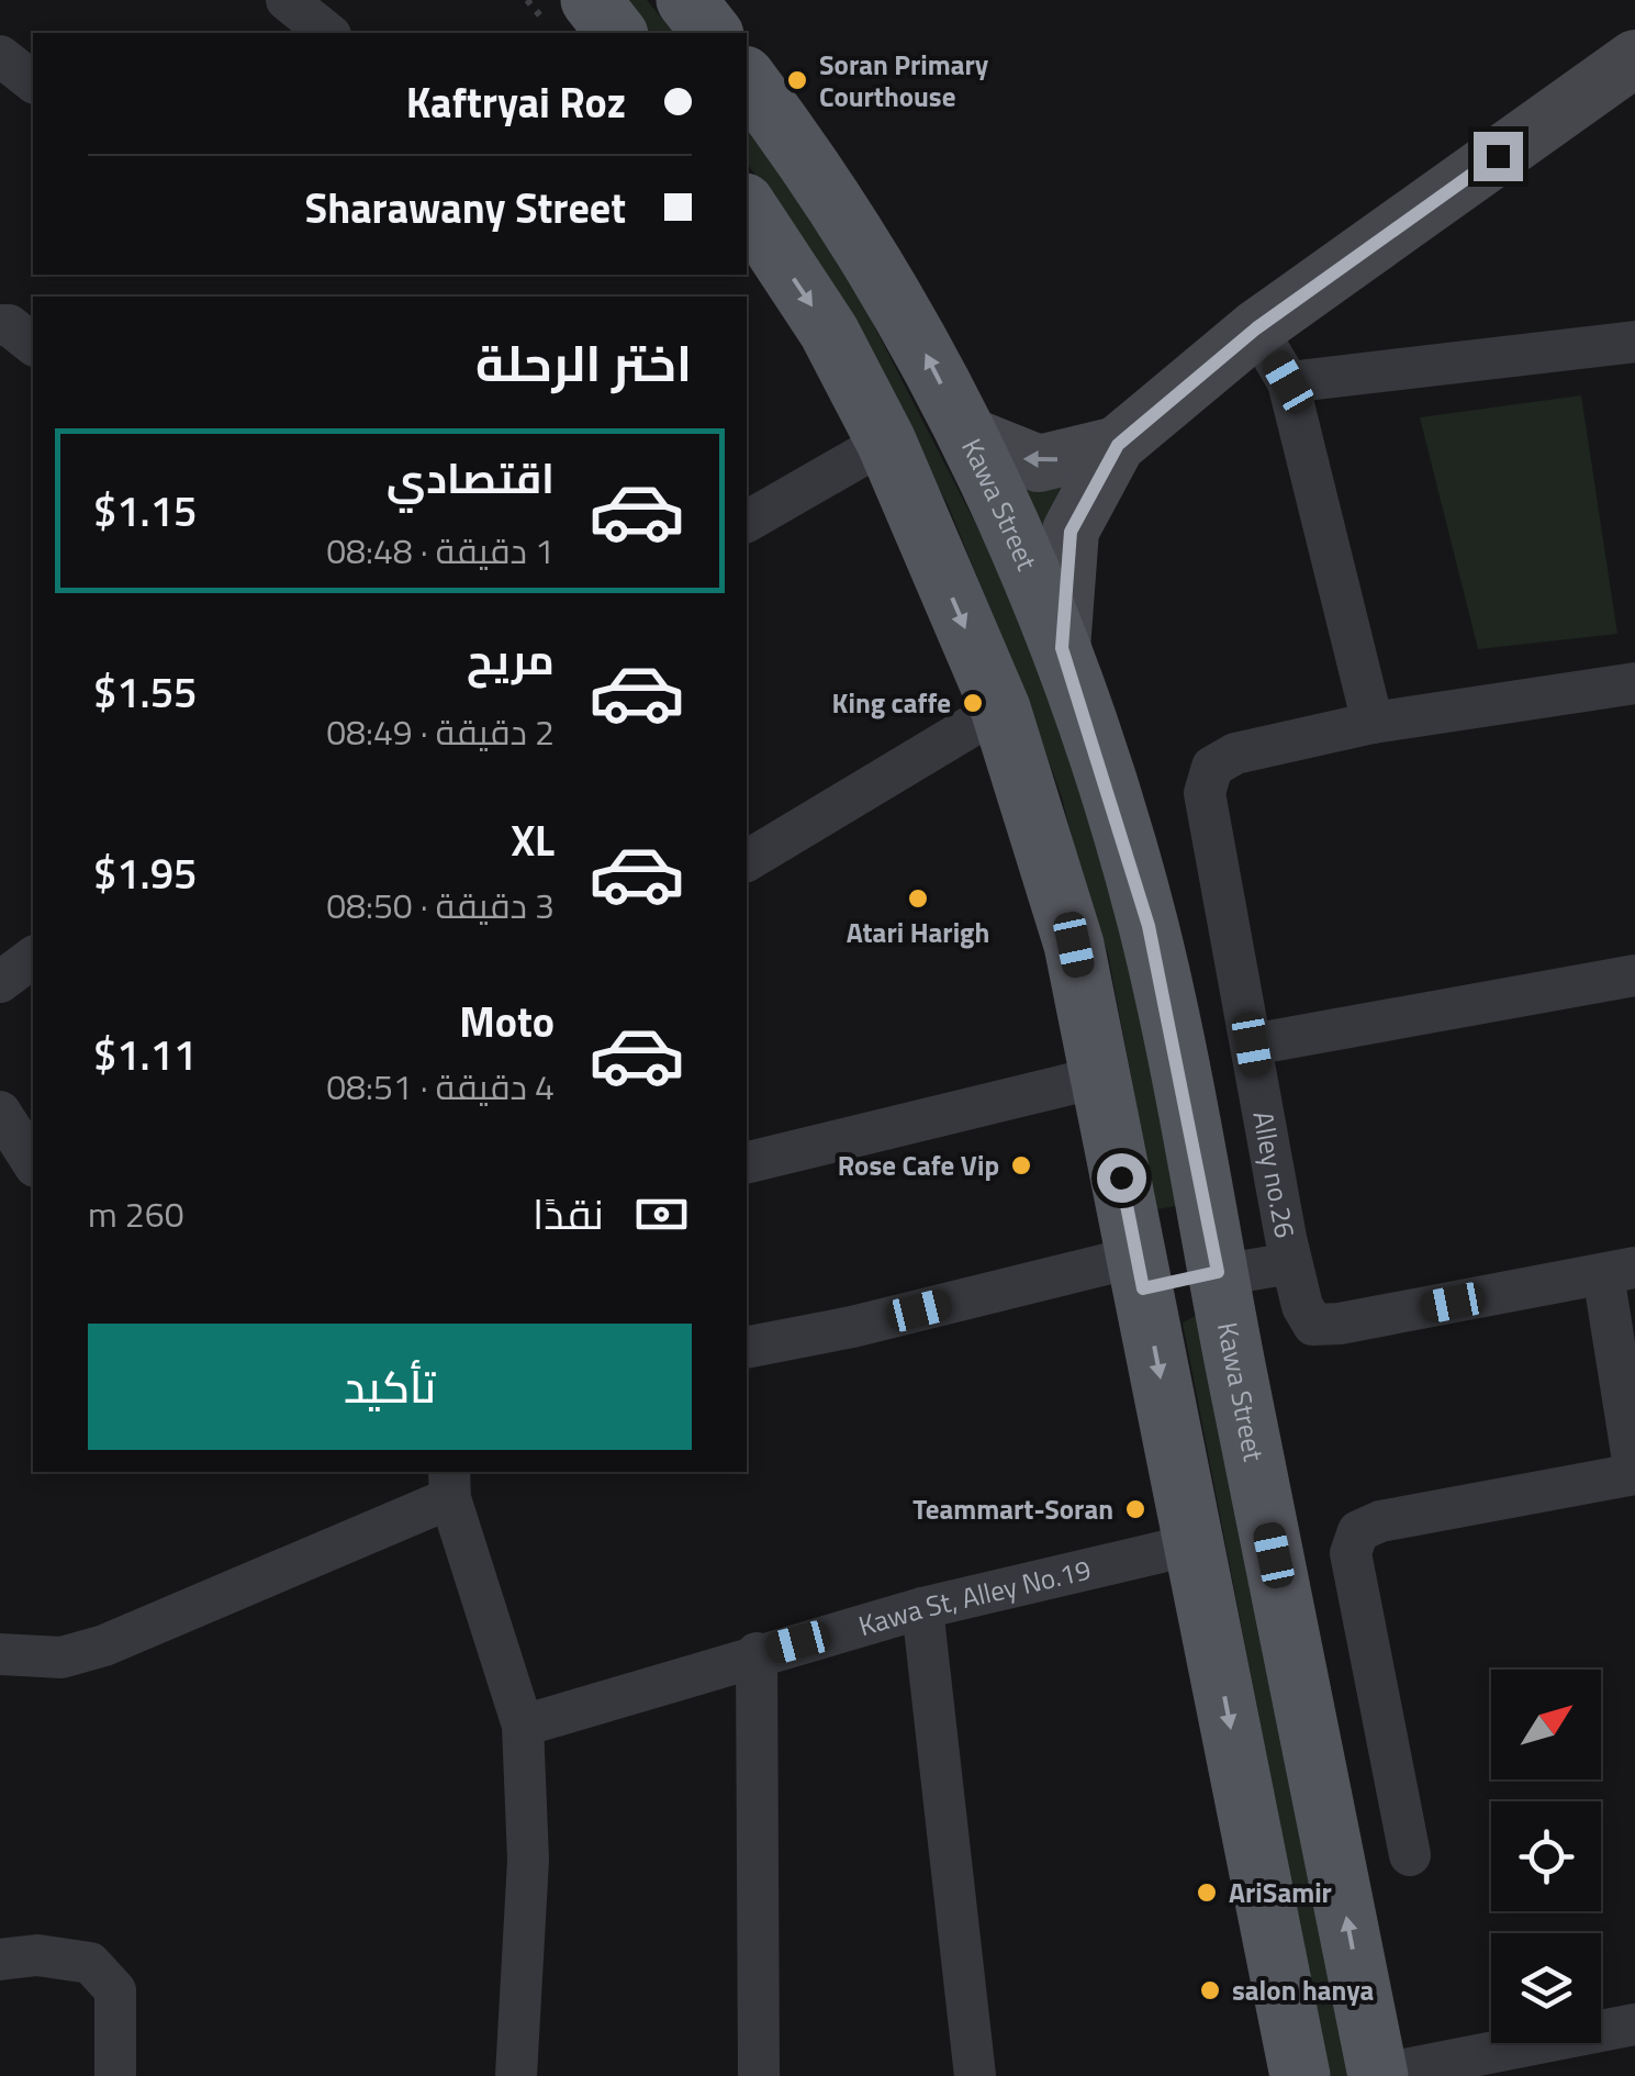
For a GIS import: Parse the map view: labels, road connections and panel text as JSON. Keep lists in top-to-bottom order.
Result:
{
  "streets": {
    "main road": ["Kawa Street"],
    "street": ["Alley no.26", "Kawa St, Alley No.19"]
  },
  "places": [
    "Soran Primary Courthouse",
    "King caffe",
    "Atari Harigh",
    "Rose Cafe Vip",
    "Teammart-Soran",
    "AriSamir",
    "salon hanya"
  ],
  "north": "top right",
  "page": {
    "banner": ["Kaftryai Roz", "Sharawany Street"],
    "heading": "اختر الرحلة",
    "list": [
      {
        "name": "اقتصادي",
        "note": "1 دقيقة · 08:48",
        "value": "$1.15"
      },
      {
        "name": "مريح",
        "note": "2 دقيقة · 08:49",
        "value": "$1.55"
      },
      {
        "name": "XL",
        "note": "3 دقيقة · 08:50",
        "value": "$1.95"
      },
      {
        "name": "Moto",
        "note": "4 دقيقة · 08:51",
        "value": "$1.11"
      }
    ],
    "pay": ["نقدًا", "260 m"],
    "buttons": "تأكيد"
  }
}
